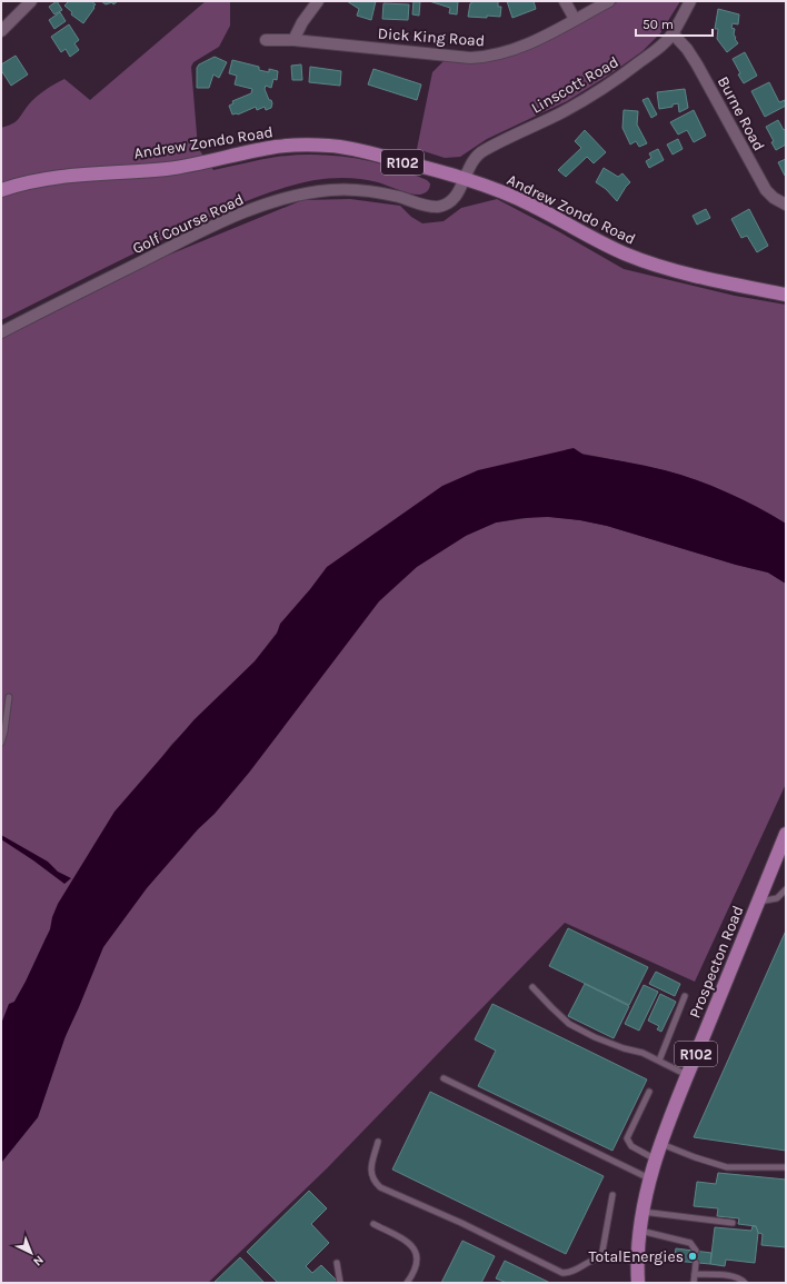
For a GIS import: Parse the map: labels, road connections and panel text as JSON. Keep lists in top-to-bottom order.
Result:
{
  "streets": {
    "main road": ["Andrew Zondo Road", "R102", "Prospecton Road"],
    "street": [
      "Dick King Road",
      "Linscott Road",
      "Burne Road",
      "Golf Course Road"
    ]
  },
  "crossings": [
    ["Linscott Road", "Burne Road"],
    ["Linscott Road", "Andrew Zondo Road"],
    ["Linscott Road", "Golf Course Road"],
    ["Andrew Zondo Road", "Golf Course Road"]
  ],
  "places": ["TotalEnergies"],
  "scale_bar": "50 m",
  "north": "bottom right"
}
